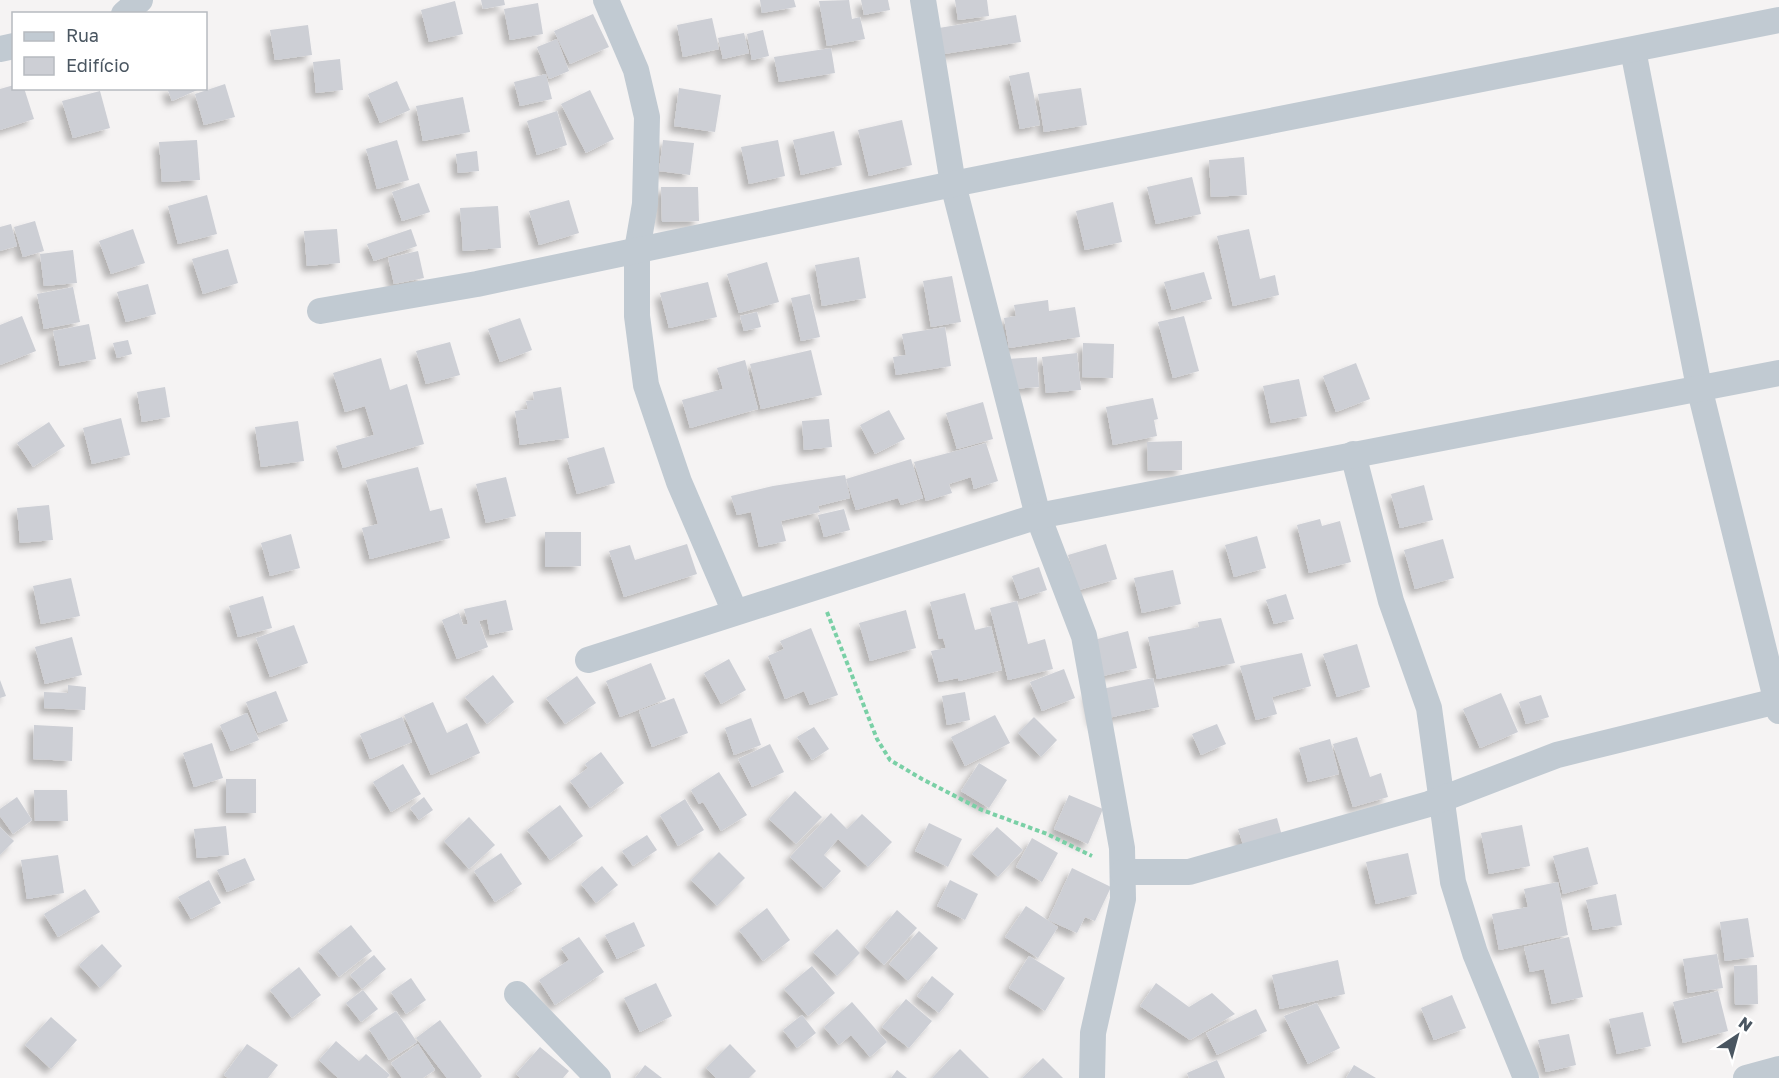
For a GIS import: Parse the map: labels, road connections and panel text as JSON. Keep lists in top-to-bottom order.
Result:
{
  "legend": ["Rua", "Edifício"],
  "north": "top right"
}
